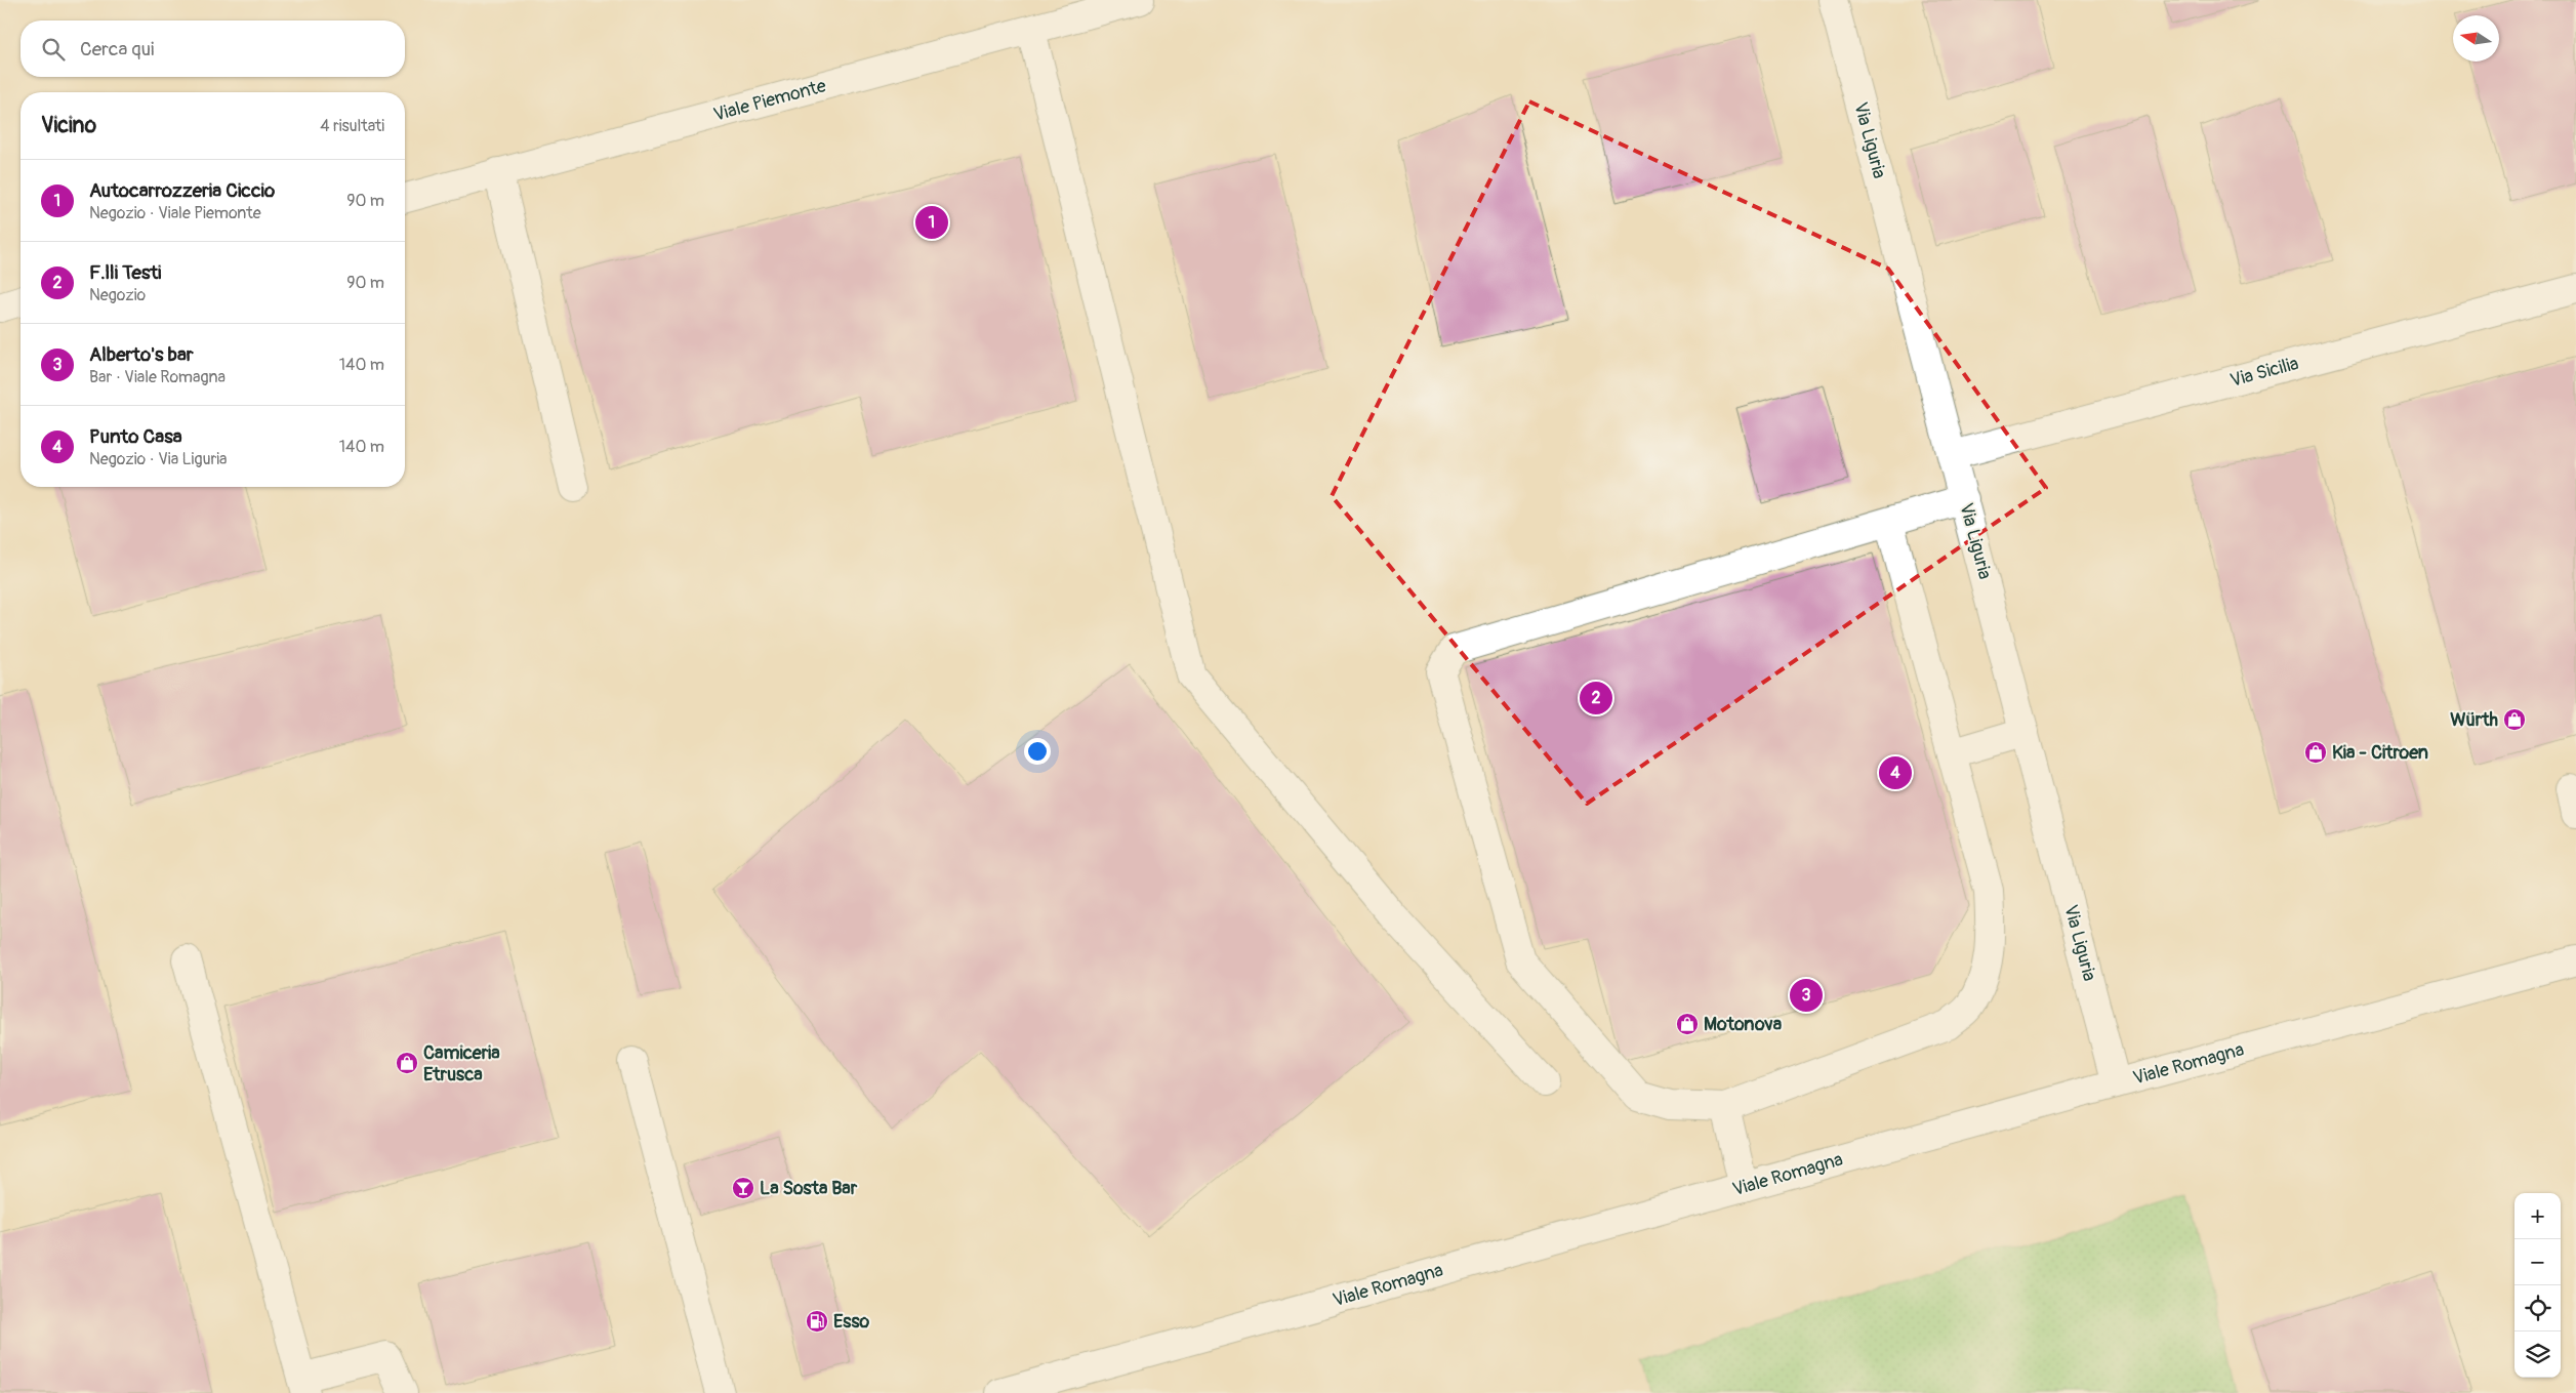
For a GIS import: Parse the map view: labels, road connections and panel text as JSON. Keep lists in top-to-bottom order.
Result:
{
  "streets": {
    "street": [
      "Viale Piemonte",
      "Via Liguria",
      "Via Sicilia",
      "Viale Romagna"
    ]
  },
  "crossings": [
    ["Via Liguria", "Via Sicilia"],
    ["Via Liguria", "Viale Romagna"]
  ],
  "places": {
    "shop": [
      "Würth",
      "Kia - Citroen",
      "Motonova",
      "Camiceria Etrusca"
    ],
    "bar": ["La Sosta Bar"],
    "fuel station": ["Esso"]
  },
  "north": "left",
  "page": {
    "search": "Cerca qui",
    "heading": ["Vicino", "4 risultati"],
    "list": [
      {
        "mark": "1",
        "name": "Autocarrozzeria Ciccio",
        "note": "Negozio · Viale Piemonte",
        "value": "90 m"
      },
      {
        "mark": "2",
        "name": "F.lli Testi",
        "note": "Negozio",
        "value": "90 m"
      },
      {
        "mark": "3",
        "name": "Alberto's bar",
        "note": "Bar · Viale Romagna",
        "value": "140 m"
      },
      {
        "mark": "4",
        "name": "Punto Casa",
        "note": "Negozio · Via Liguria",
        "value": "140 m"
      }
    ],
    "pins": [
      "1",
      "2",
      "4",
      "3"
    ],
    "map_buttons": ["+", "−"]
  }
}
